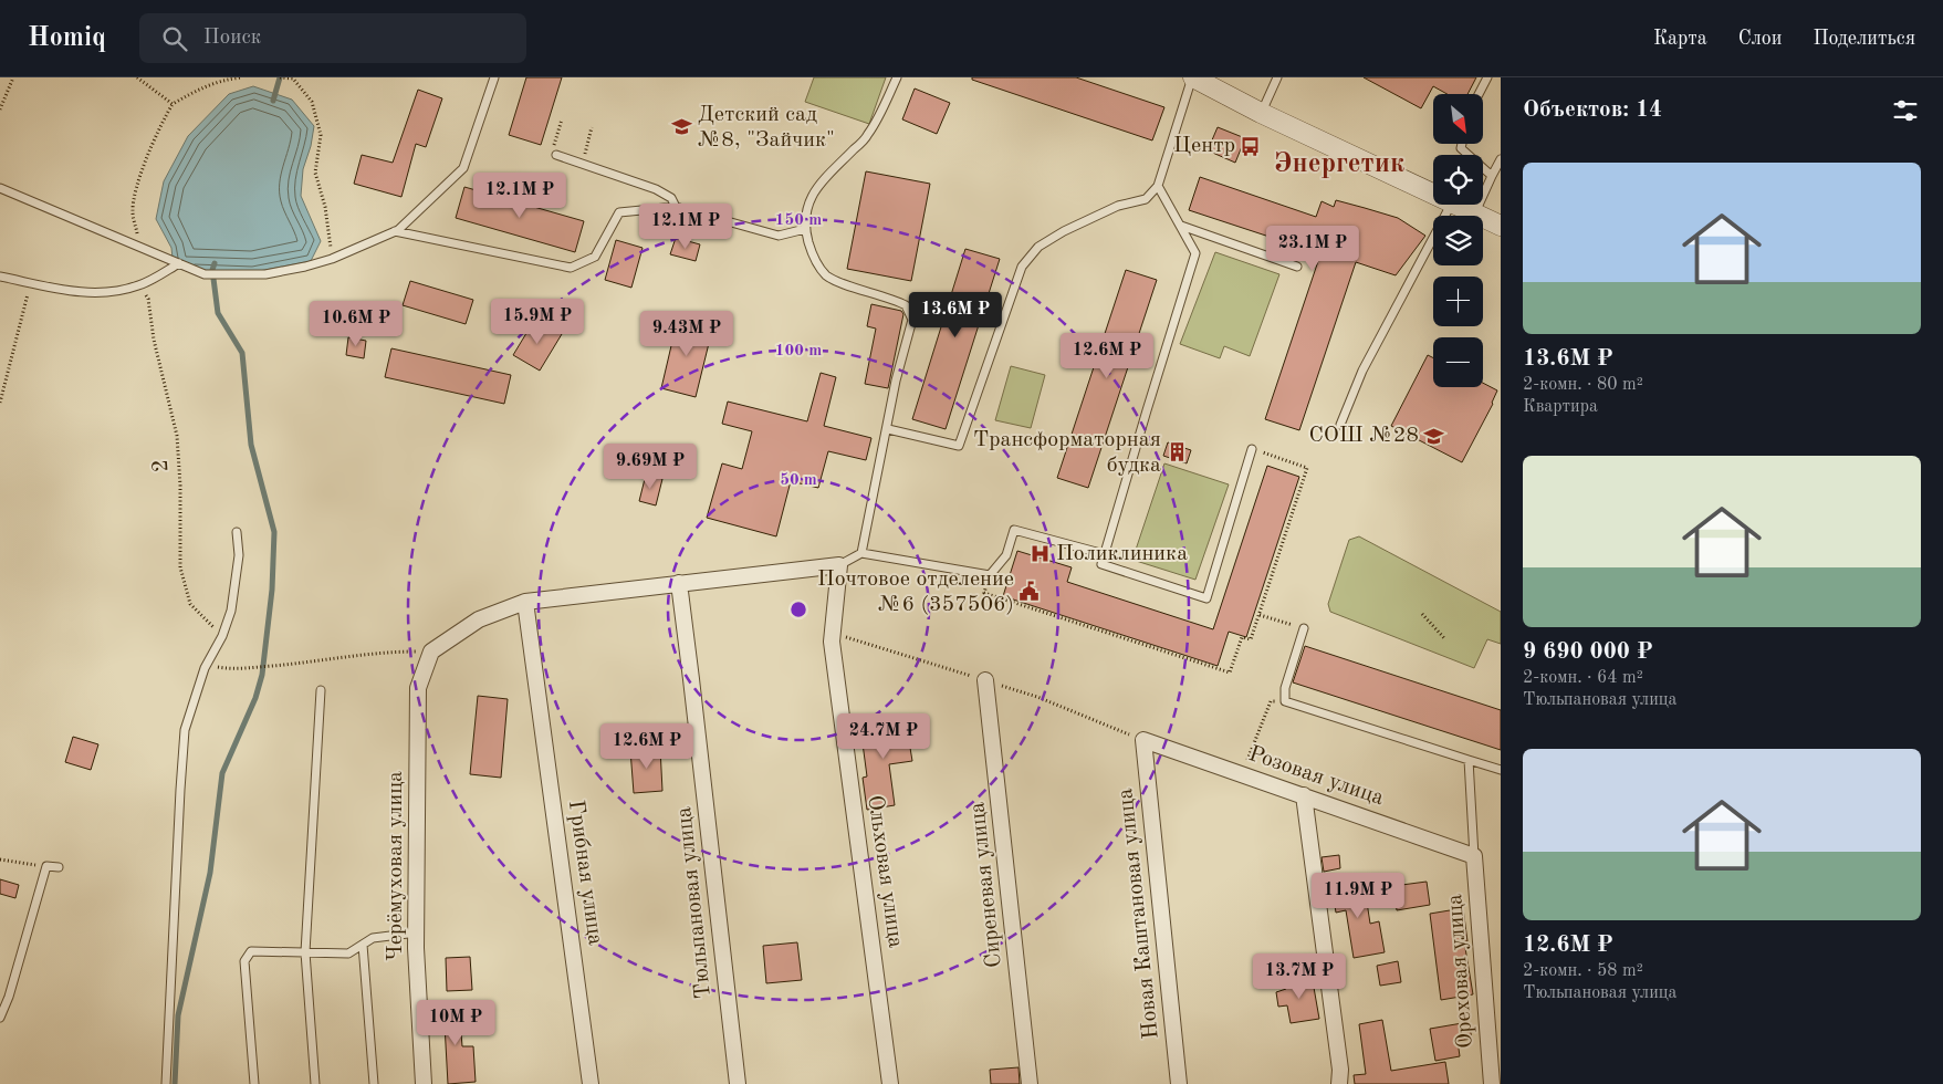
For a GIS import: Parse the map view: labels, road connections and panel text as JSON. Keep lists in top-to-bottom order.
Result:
{
  "streets": {
    "street": [
      "Розовая улица",
      "Черёмуховая улица",
      "Ольховая улица",
      "Грибная улица",
      "Сиреневая улица",
      "Тюльпановая улица",
      "Новая Каштановая улица",
      "Ореховая улица"
    ],
    "path": ["2"]
  },
  "crossings": [
    ["Розовая улица", "Новая Каштановая улица"],
    ["Розовая улица", "Ореховая улица"]
  ],
  "districts": ["Энергетик"],
  "places": {
    "school or university": ["Детский сад №8, \"Зайчик\"", "СОШ №28"],
    "bus stop": ["Центр"],
    "building": ["Трансформаторная будка"],
    "hospital": ["Поликлиника"],
    "public building": ["Почтовое отделение №6 (357506)"]
  },
  "north": "bottom right",
  "page": {
    "header": "Homiq",
    "search": "Поиск",
    "nav": ["Карта", "Слои", "Поделиться"],
    "heading": "Объектов: 14",
    "map_buttons": ["+", "−"],
    "list": [
      {
        "name": "13.6M ₽",
        "note": "2-комн. · 80 m² · Квартира"
      },
      {
        "name": "9 690 000 ₽",
        "note": "2-комн. · 64 m² · Тюльпановая улица"
      },
      {
        "name": "12.6M ₽",
        "note": "2-комн. · 58 m² · Тюльпановая улица"
      }
    ],
    "price": [
      "12.1M ₽",
      "12.1M ₽",
      "23.1M ₽",
      "13.6M ₽",
      "15.9M ₽",
      "10.6M ₽",
      "9.43M ₽",
      "12.6M ₽",
      "9.69M ₽",
      "24.7M ₽",
      "12.6M ₽",
      "11.9M ₽",
      "13.7M ₽",
      "10M ₽"
    ]
  },
  "rings": ["150 m", "100 m", "50 m"]
}
